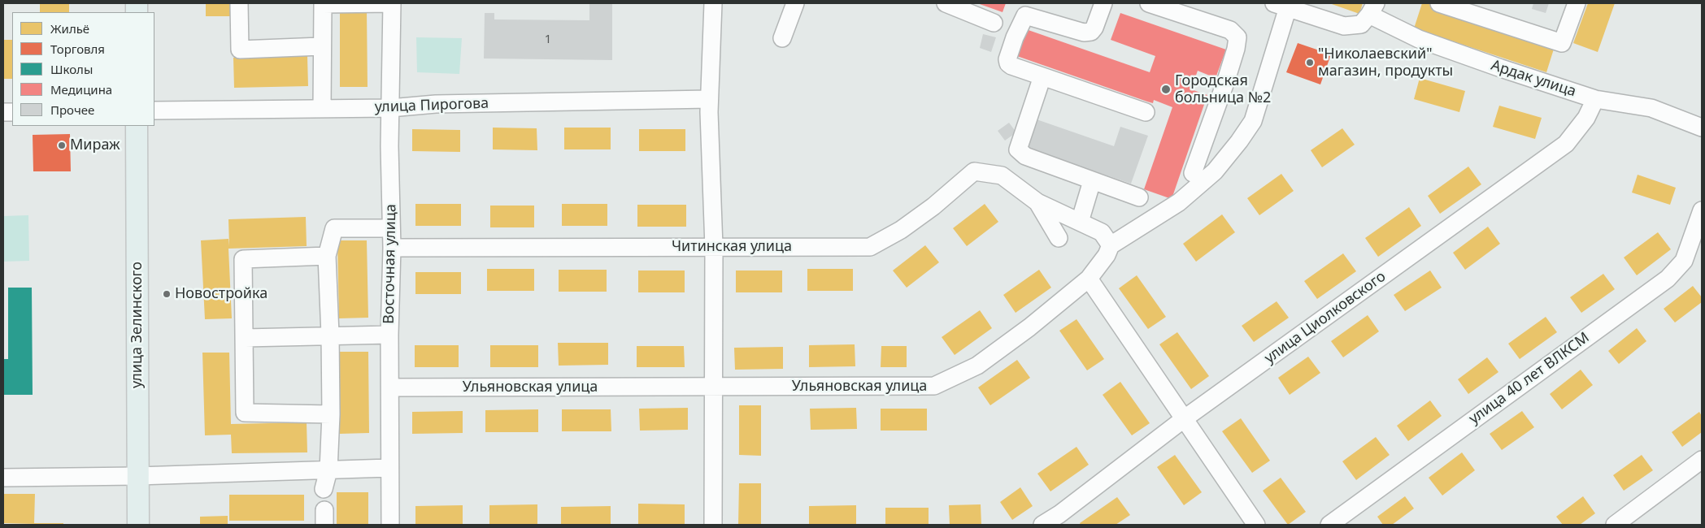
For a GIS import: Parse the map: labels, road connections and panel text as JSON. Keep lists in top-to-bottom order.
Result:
{
  "streets": {
    "main road": ["улица Зелинского"],
    "street": [
      "Ардак улица",
      "улица Пирогова",
      "Читинская улица",
      "Восточная улица",
      "улица Циолковского",
      "улица 40 лет ВЛКСМ",
      "Ульяновская улица"
    ]
  },
  "crossings": [
    ["Ардак улица", "улица Циолковского"],
    ["улица Пирогова", "Восточная улица"],
    ["Читинская улица", "Восточная улица"],
    ["Восточная улица", "Ульяновская улица"]
  ],
  "places": [
    "\"Николаевский\" магазин, продукты",
    "Городская больница №2",
    "Мираж",
    "Новостройка"
  ],
  "house_numbers": ["1"],
  "legend": [
    "Жильё",
    "Торговля",
    "Школы",
    "Медицина",
    "Прочее"
  ]
}
